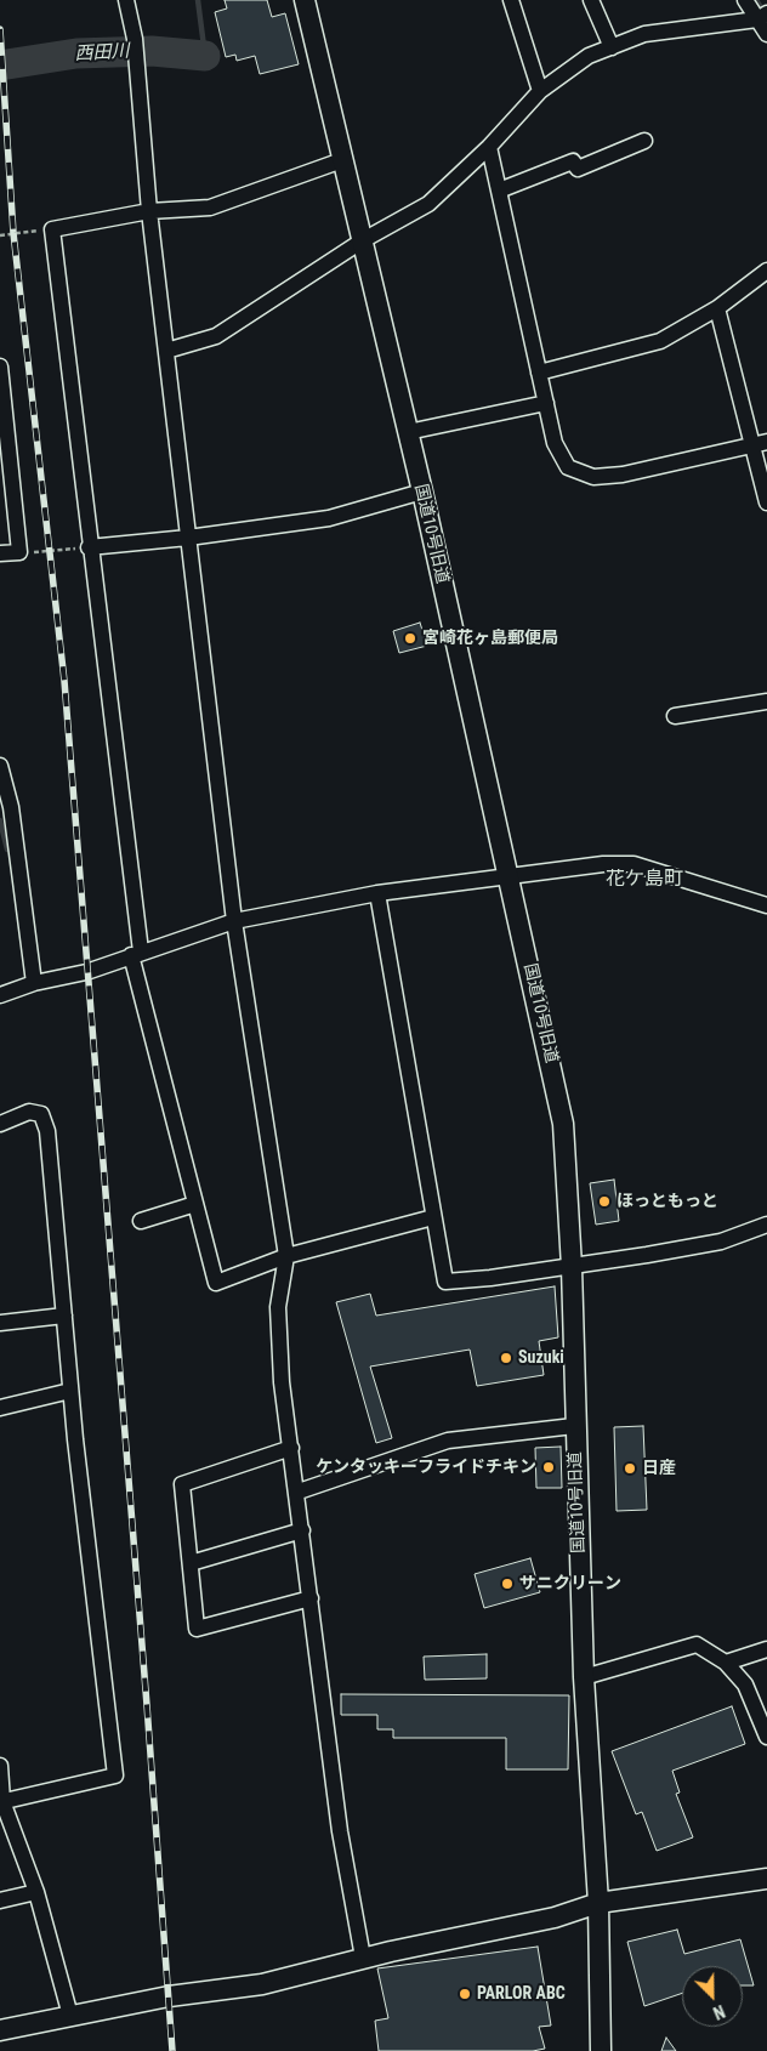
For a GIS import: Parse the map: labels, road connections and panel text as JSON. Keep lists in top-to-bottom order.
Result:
{
  "streets": {
    "street": ["国道10号旧道"]
  },
  "districts": ["花ケ島町"],
  "water": ["西田川"],
  "places": [
    "宮崎花ヶ島郵便局",
    "ほっともっと",
    "Suzuki",
    "ケンタッキーフライドチキン",
    "日産",
    "サニクリーン",
    "PARLOR ABC"
  ],
  "north": "bottom right"
}
